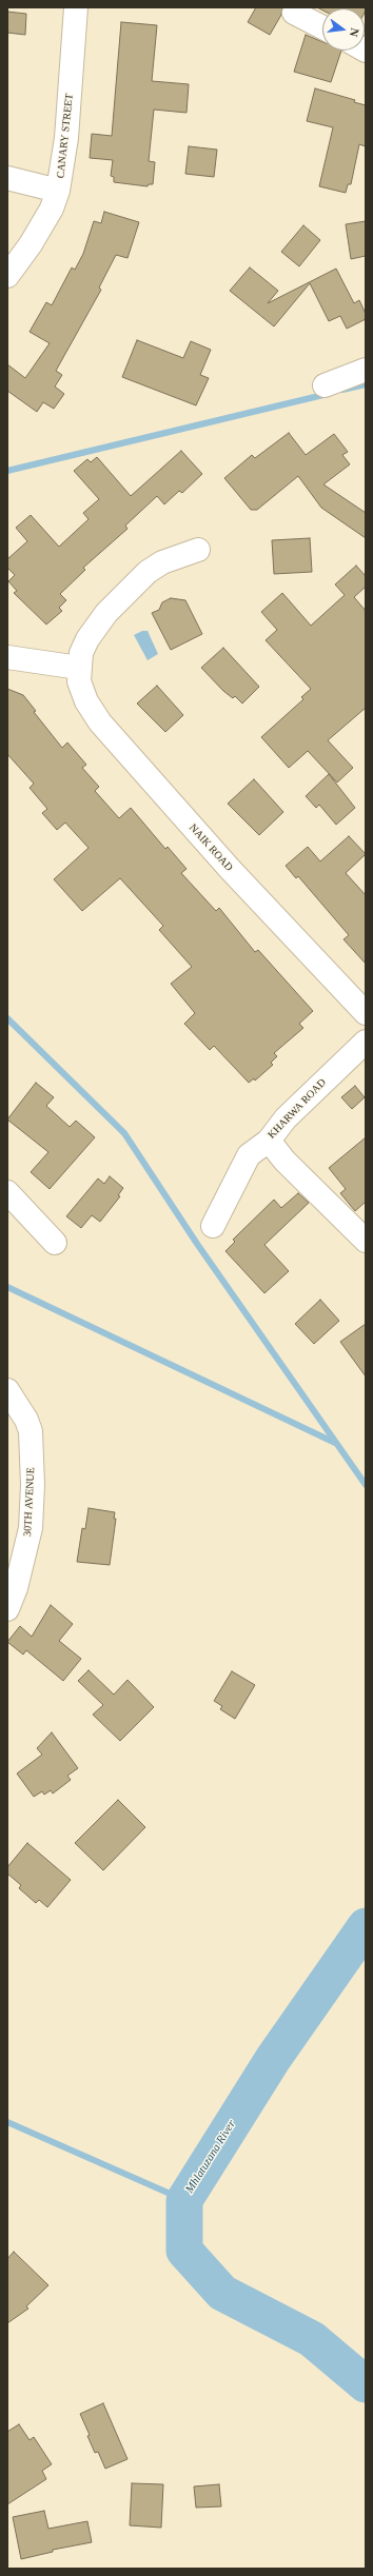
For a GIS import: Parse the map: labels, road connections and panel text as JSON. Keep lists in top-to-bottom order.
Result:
{
  "streets": {
    "street": [
      "CANARY STREET",
      "NAIK ROAD",
      "KHARWA ROAD",
      "30TH AVENUE"
    ]
  },
  "water": ["Mhlatuzana River"],
  "north": "right"
}
